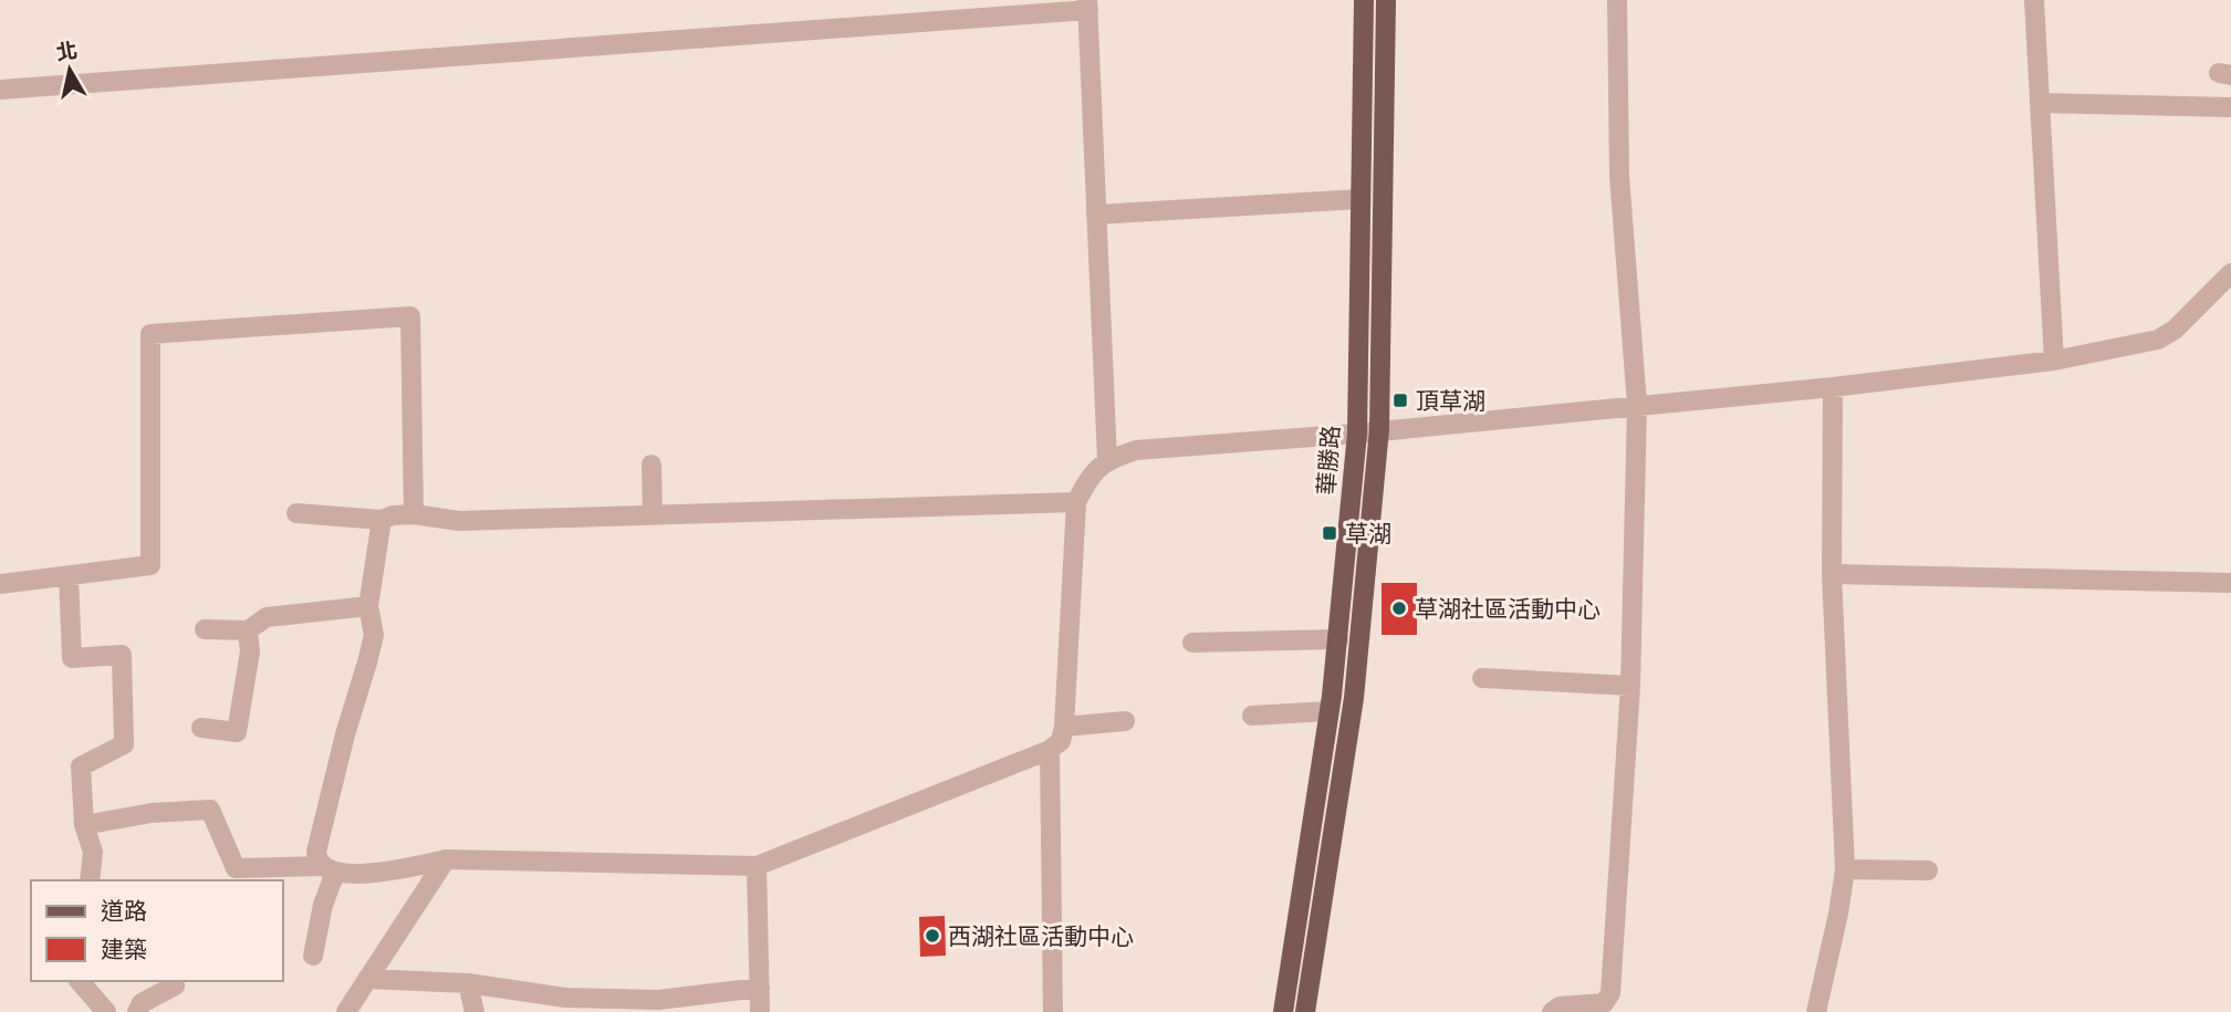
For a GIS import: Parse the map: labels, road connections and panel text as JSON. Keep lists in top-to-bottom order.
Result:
{
  "streets": {
    "main road": ["華勝路"]
  },
  "places": {
    "transit": ["頂草湖", "草湖"],
    "other": ["草湖社區活動中心", "西湖社區活動中心"]
  },
  "legend": ["道路", "建築"],
  "north": "top"
}
